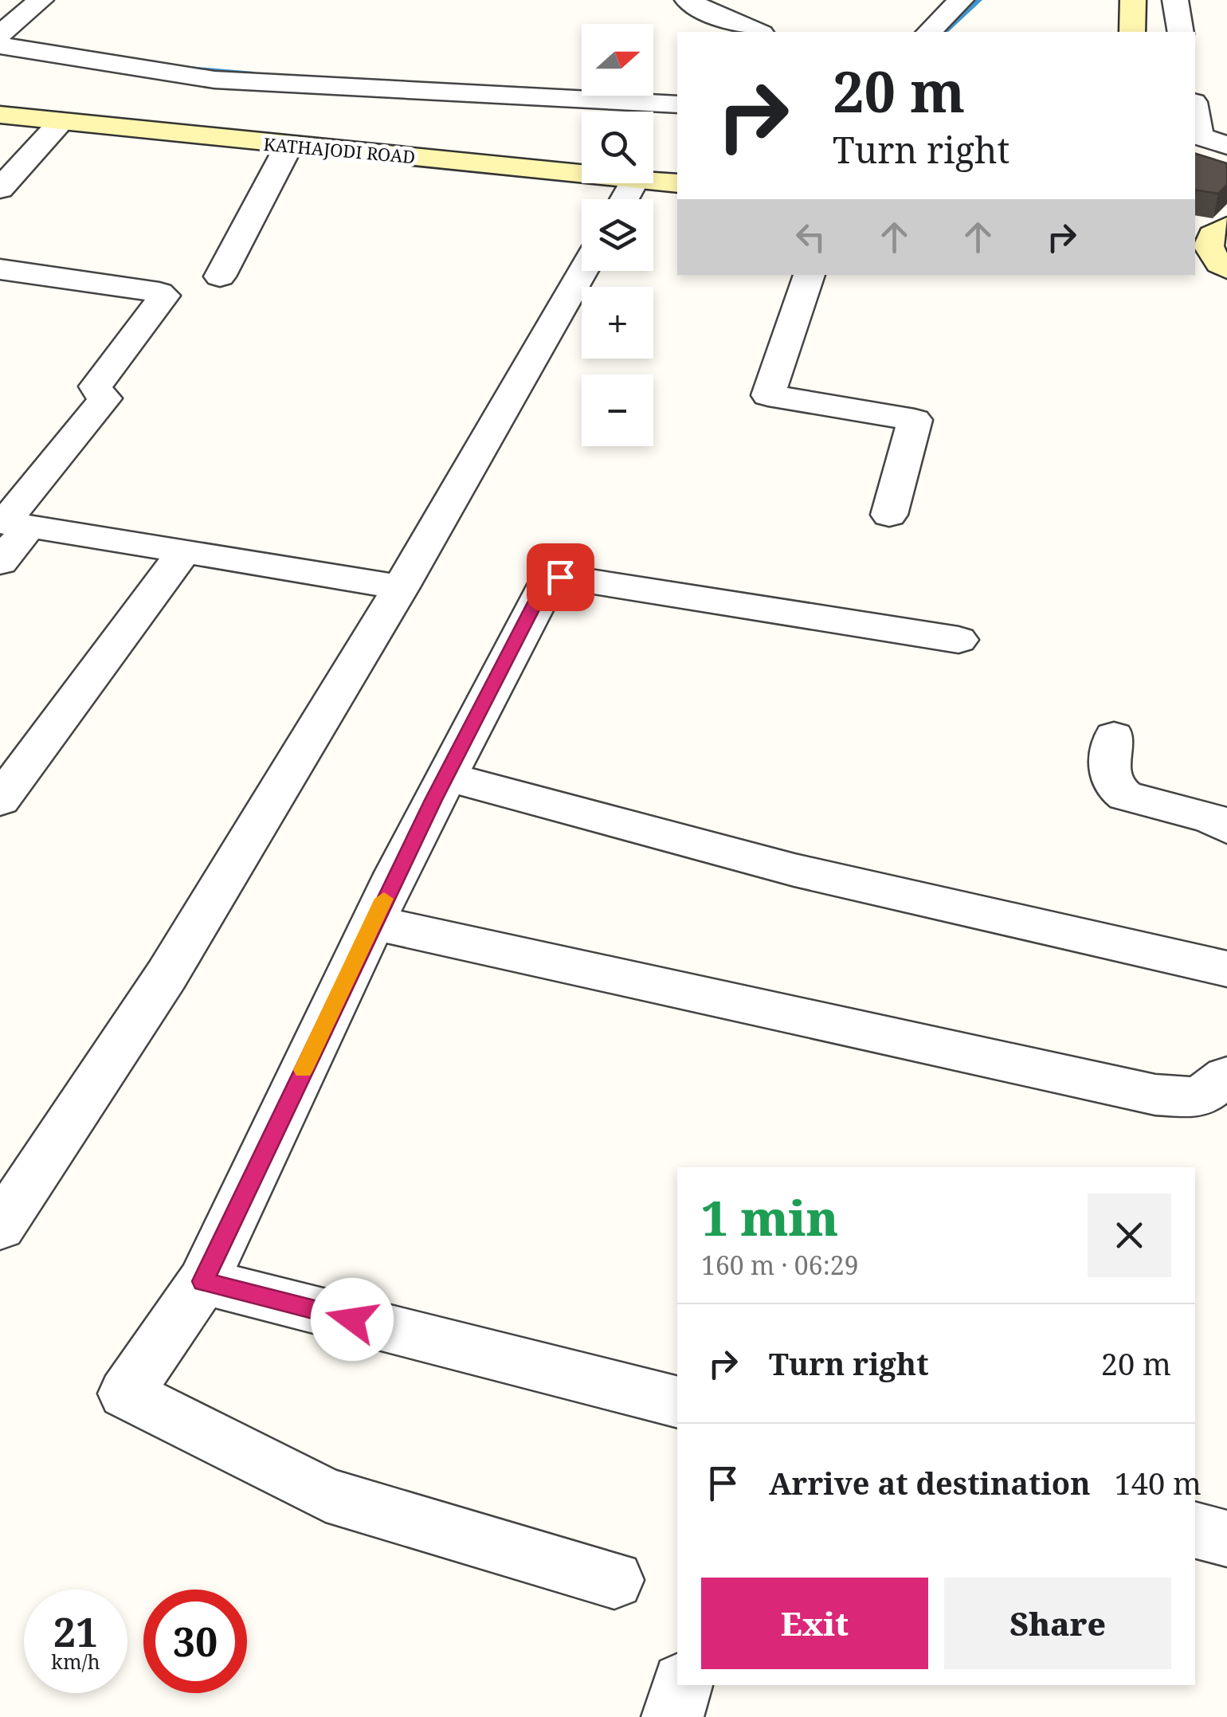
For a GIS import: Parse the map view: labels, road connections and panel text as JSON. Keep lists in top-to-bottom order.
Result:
{
  "streets": {
    "main road": ["KATHAJODI ROAD"]
  },
  "north": "right",
  "page": {
    "map_buttons": ["+", "−"],
    "turn": ["20 m", "Turn right"],
    "heading": ["1 min", "160 m · 06:29"],
    "list": [
      {
        "name": "Turn right",
        "value": "20 m"
      },
      {
        "name": "Arrive at destination",
        "value": "140 m"
      }
    ],
    "buttons": ["Exit", "Share"],
    "speed": "21 km/h",
    "limit": "30"
  }
}
